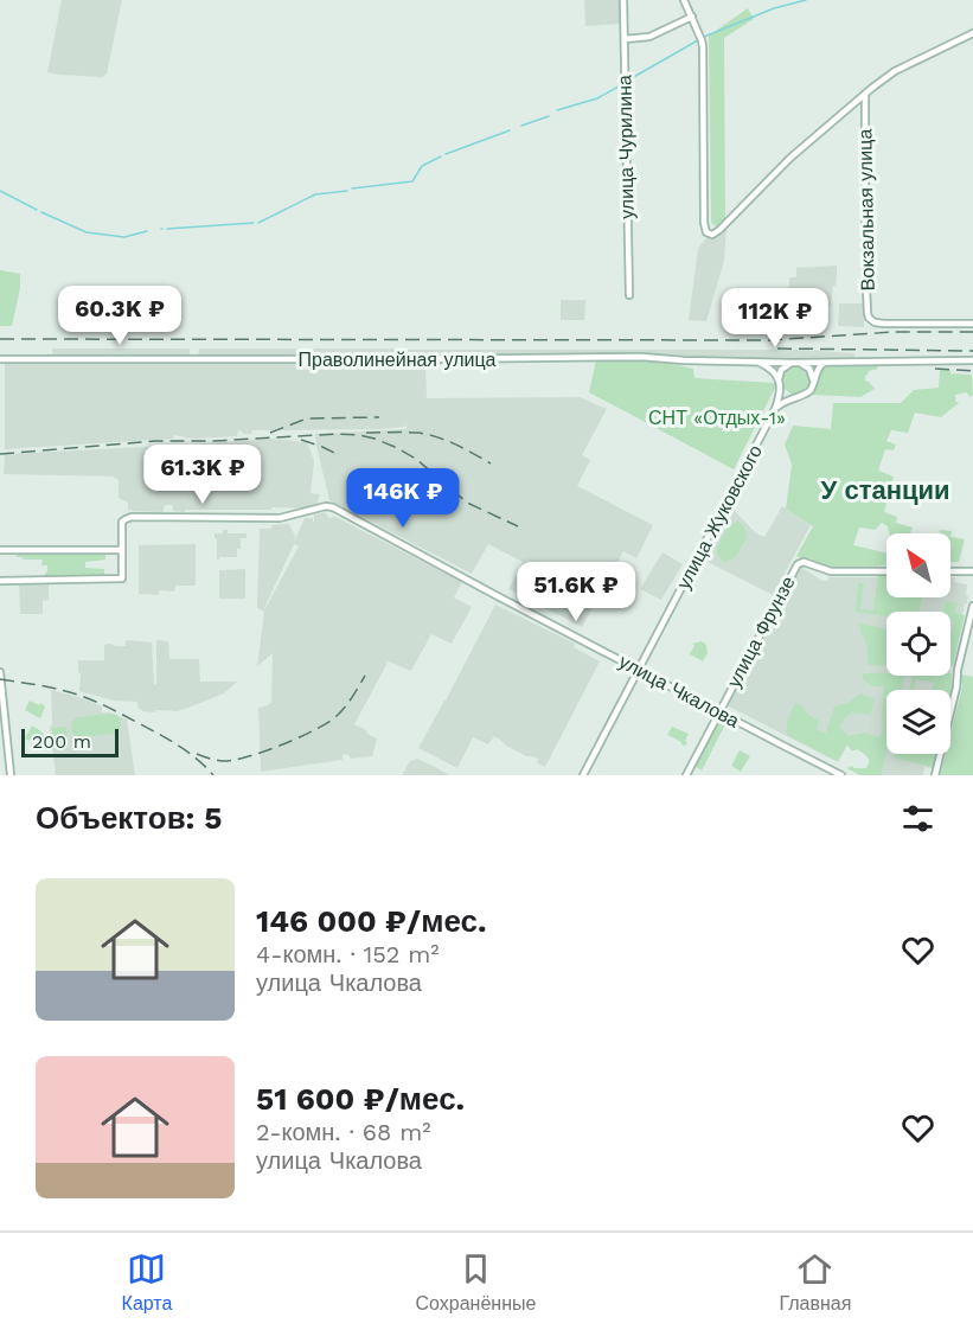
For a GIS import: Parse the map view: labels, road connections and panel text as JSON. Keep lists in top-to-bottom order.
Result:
{
  "streets": {
    "main road": [
      "улица Чурилина",
      "Вокзальная улица",
      "Праволинейная улица",
      "улица Жуковского",
      "улица Фрунзе",
      "улица Чкалова"
    ]
  },
  "crossings": [
    ["Праволинейная улица", "улица Жуковского"],
    ["улица Жуковского", "улица Чкалова"],
    ["улица Фрунзе", "улица Чкалова"]
  ],
  "districts": ["У станции"],
  "parks": ["СНТ «Отдых-1»"],
  "scale_bar": "200 m",
  "north": "top left",
  "page": {
    "price": [
      "60.3K ₽",
      "112K ₽",
      "61.3K ₽",
      "146K ₽",
      "51.6K ₽"
    ],
    "scale": "200 m",
    "heading": "Объектов: 5",
    "list": [
      {
        "name": "146 000 ₽/мес.",
        "note": "4-комн. · 152 m² · улица Чкалова"
      },
      {
        "name": "51 600 ₽/мес.",
        "note": "2-комн. · 68 m² · улица Чкалова"
      }
    ],
    "tabs": ["Карта", "Сохранённые", "Главная"]
  }
}
